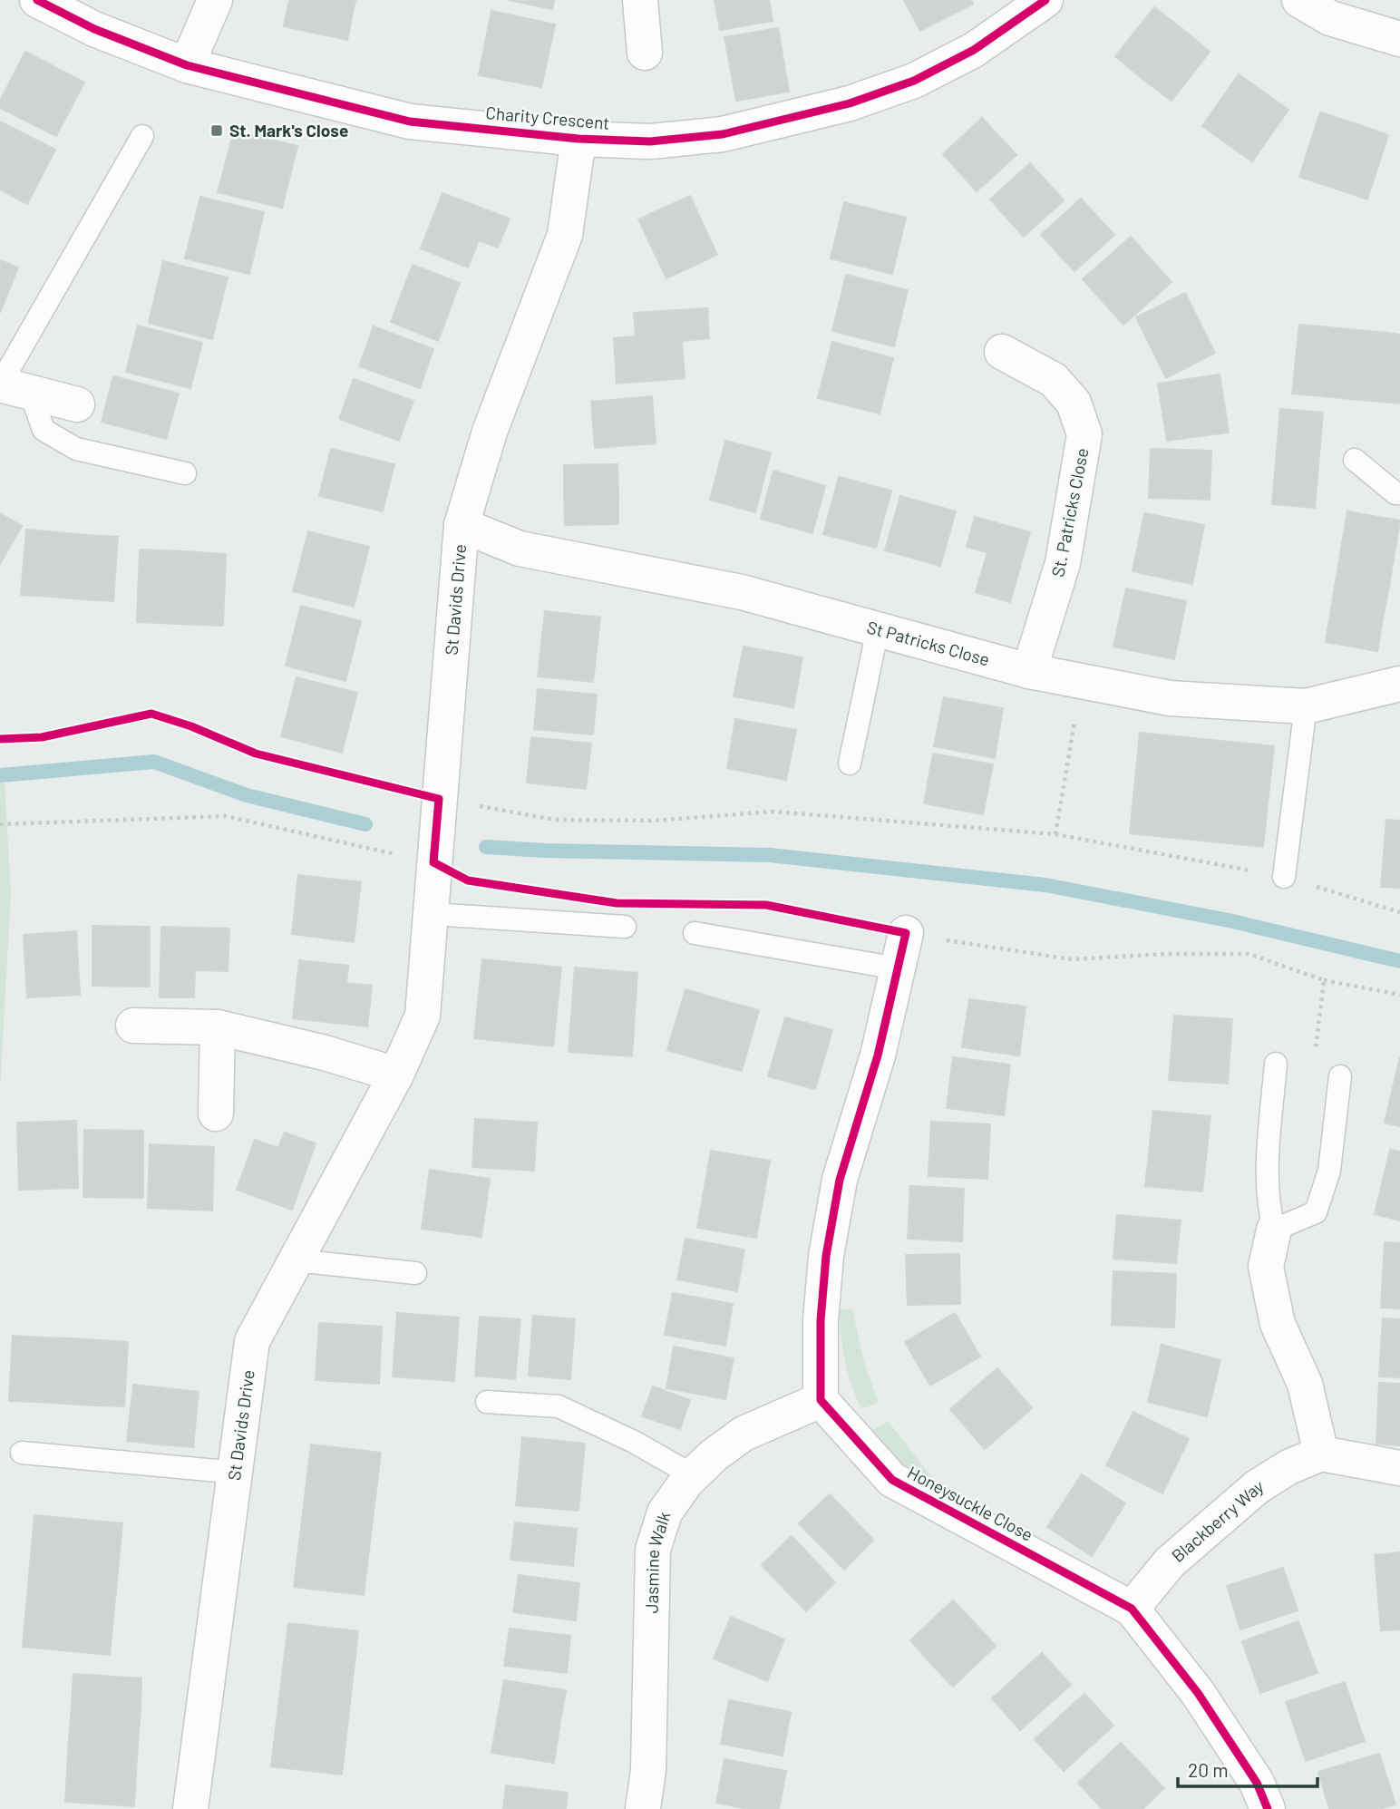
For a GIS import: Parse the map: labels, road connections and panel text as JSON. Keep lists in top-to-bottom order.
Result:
{
  "streets": {
    "street": [
      "Charity Crescent",
      "St. Patricks Close",
      "St Davids Drive",
      "St Patricks Close",
      "Honeysuckle Close",
      "Blackberry Way",
      "Jasmine Walk"
    ]
  },
  "crossings": [
    ["Charity Crescent", "St Davids Drive"],
    ["St. Patricks Close", "St Patricks Close"],
    ["St Davids Drive", "St Patricks Close"],
    ["Honeysuckle Close", "Blackberry Way"],
    ["Honeysuckle Close", "Jasmine Walk"]
  ],
  "places": {
    "transit": ["St. Mark's Close"]
  },
  "scale_bar": "20 m"
}
